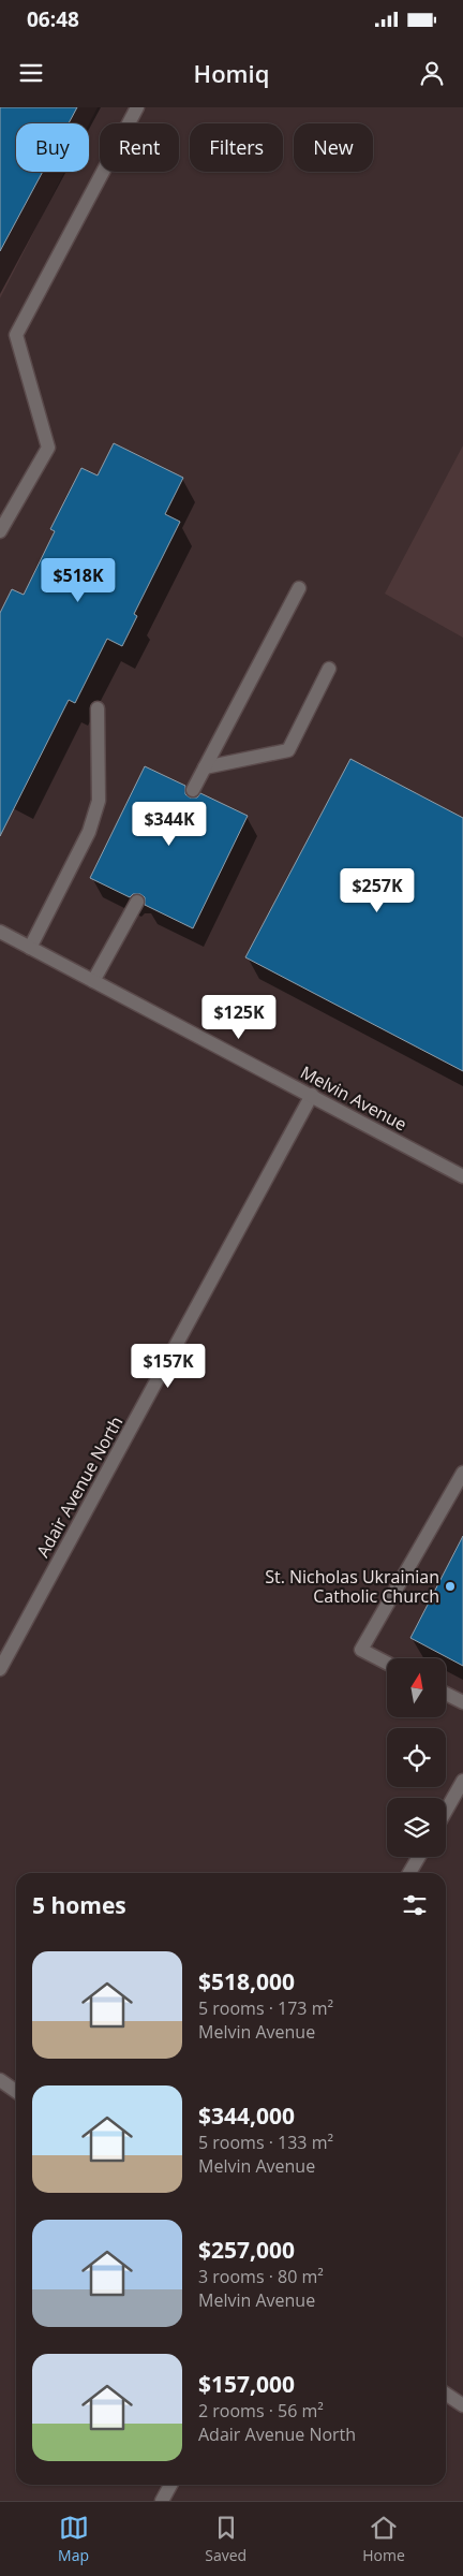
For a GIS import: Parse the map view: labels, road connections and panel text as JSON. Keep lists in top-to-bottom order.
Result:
{
  "streets": {
    "street": ["Melvin Avenue", "Adair Avenue North"]
  },
  "crossings": [
    ["Melvin Avenue", "Adair Avenue North"]
  ],
  "places": ["St. Nicholas Ukrainian Catholic Church"],
  "north": "top",
  "page": {
    "status": "06:48",
    "header": "Homiq",
    "chip": [
      "Buy",
      "Rent",
      "Filters",
      "New"
    ],
    "price": [
      "$518K",
      "$344K",
      "$257K",
      "$125K",
      "$157K"
    ],
    "heading": "5 homes",
    "list": [
      {
        "name": "$518,000",
        "note": "5 rooms · 173 m² · Melvin Avenue"
      },
      {
        "name": "$344,000",
        "note": "5 rooms · 133 m² · Melvin Avenue"
      },
      {
        "name": "$257,000",
        "note": "3 rooms · 80 m² · Melvin Avenue"
      },
      {
        "name": "$157,000",
        "note": "2 rooms · 56 m² · Adair Avenue North"
      }
    ],
    "tabs": ["Map", "Saved", "Home"]
  }
}
